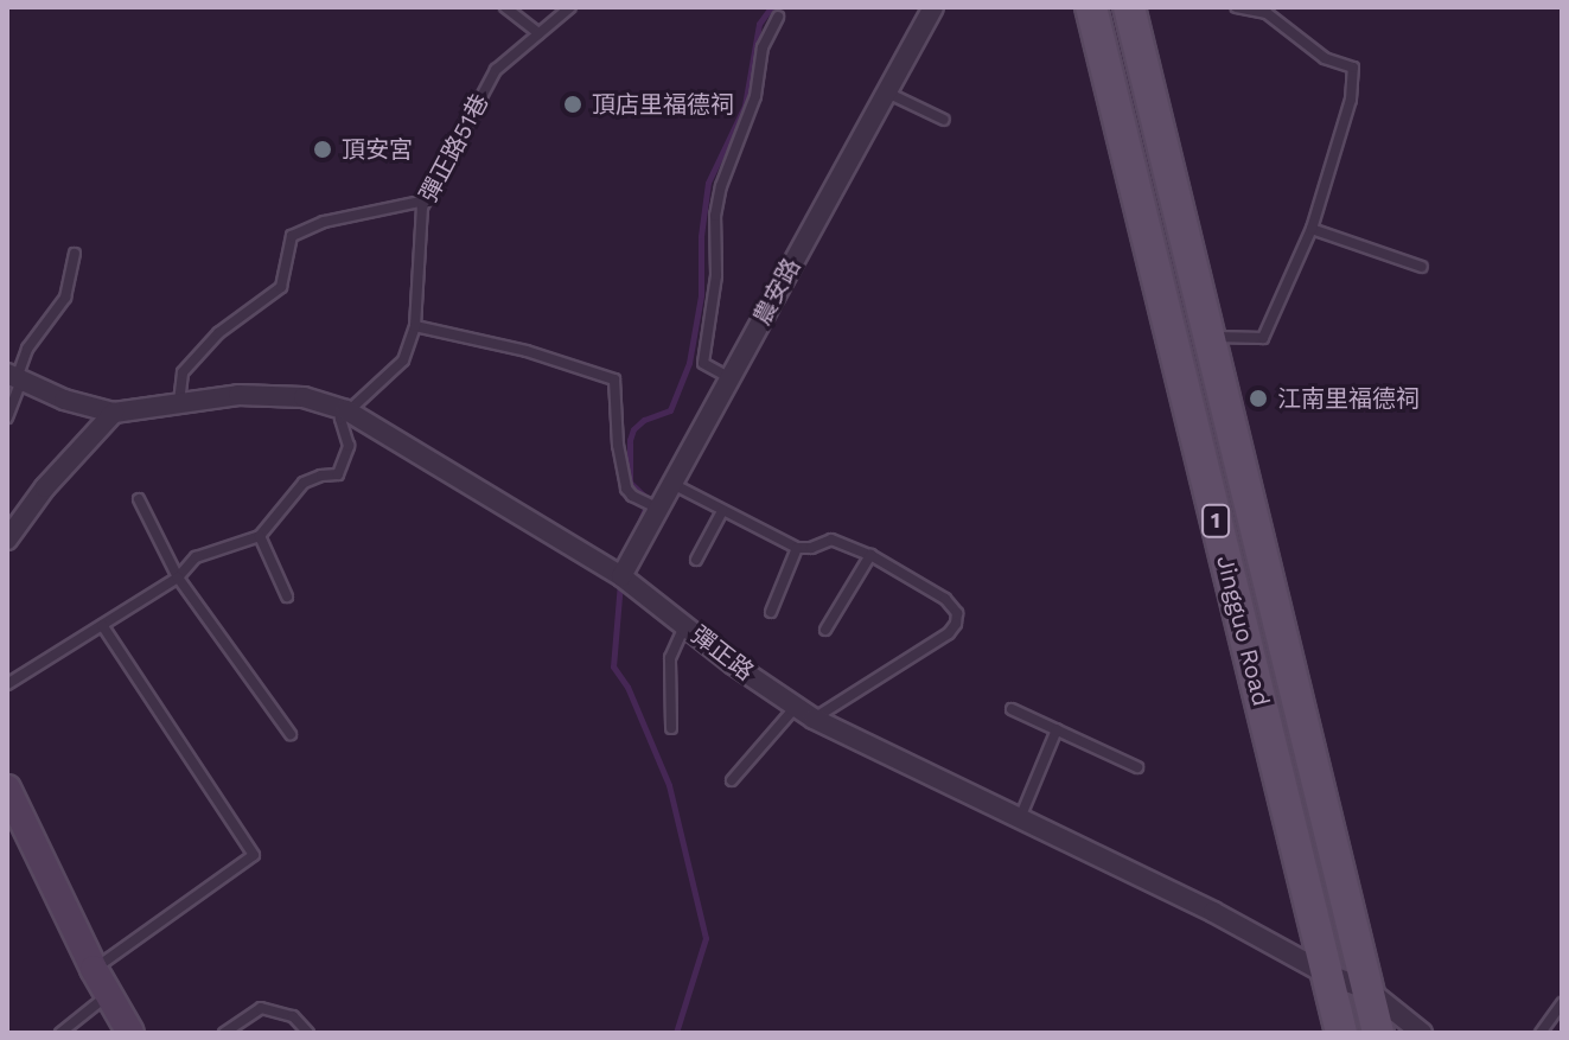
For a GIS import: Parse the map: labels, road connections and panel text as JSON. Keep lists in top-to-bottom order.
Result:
{
  "streets": {
    "main road": ["1", "Jingguo Road"],
    "street": ["農安路", "彈正路"],
    "lane": ["彈正路51巷"]
  },
  "crossings": [
    ["彈正路51巷", "彈正路"],
    ["農安路", "彈正路"],
    ["Jingguo Road", "彈正路"]
  ],
  "places": ["頂店里福德祠", "頂安宮", "江南里福德祠"]
}
